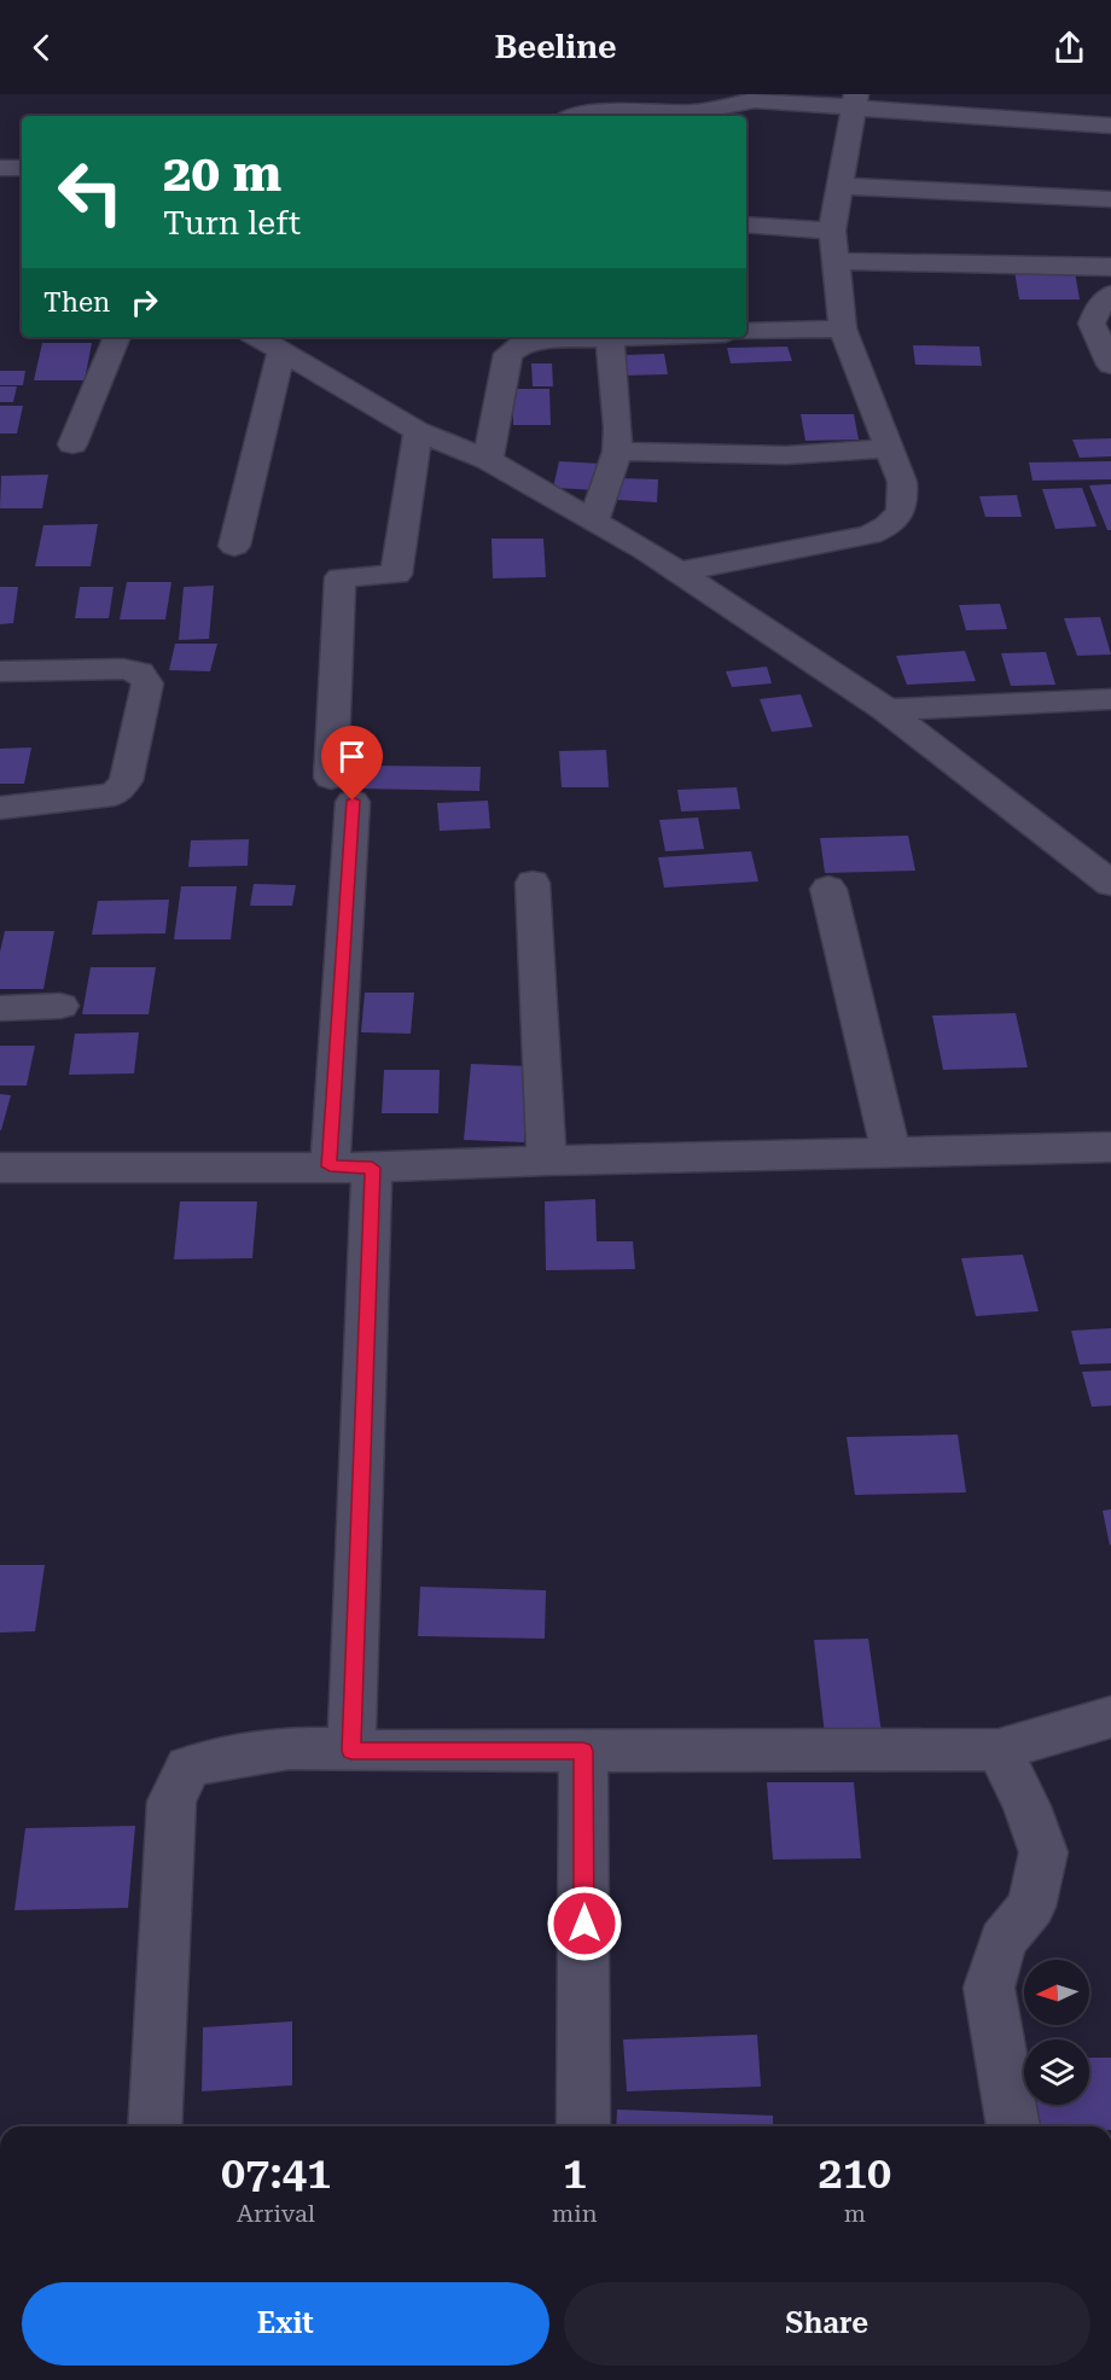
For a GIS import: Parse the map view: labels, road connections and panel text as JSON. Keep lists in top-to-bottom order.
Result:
{
  "north": "left",
  "page": {
    "header": "Beeline",
    "turn": ["20 m", "Turn left"],
    "then": "Then",
    "eta": [
      "07:41",
      "Arrival",
      "1",
      "min",
      "210",
      "m"
    ],
    "buttons": ["Exit", "Share"]
  }
}
